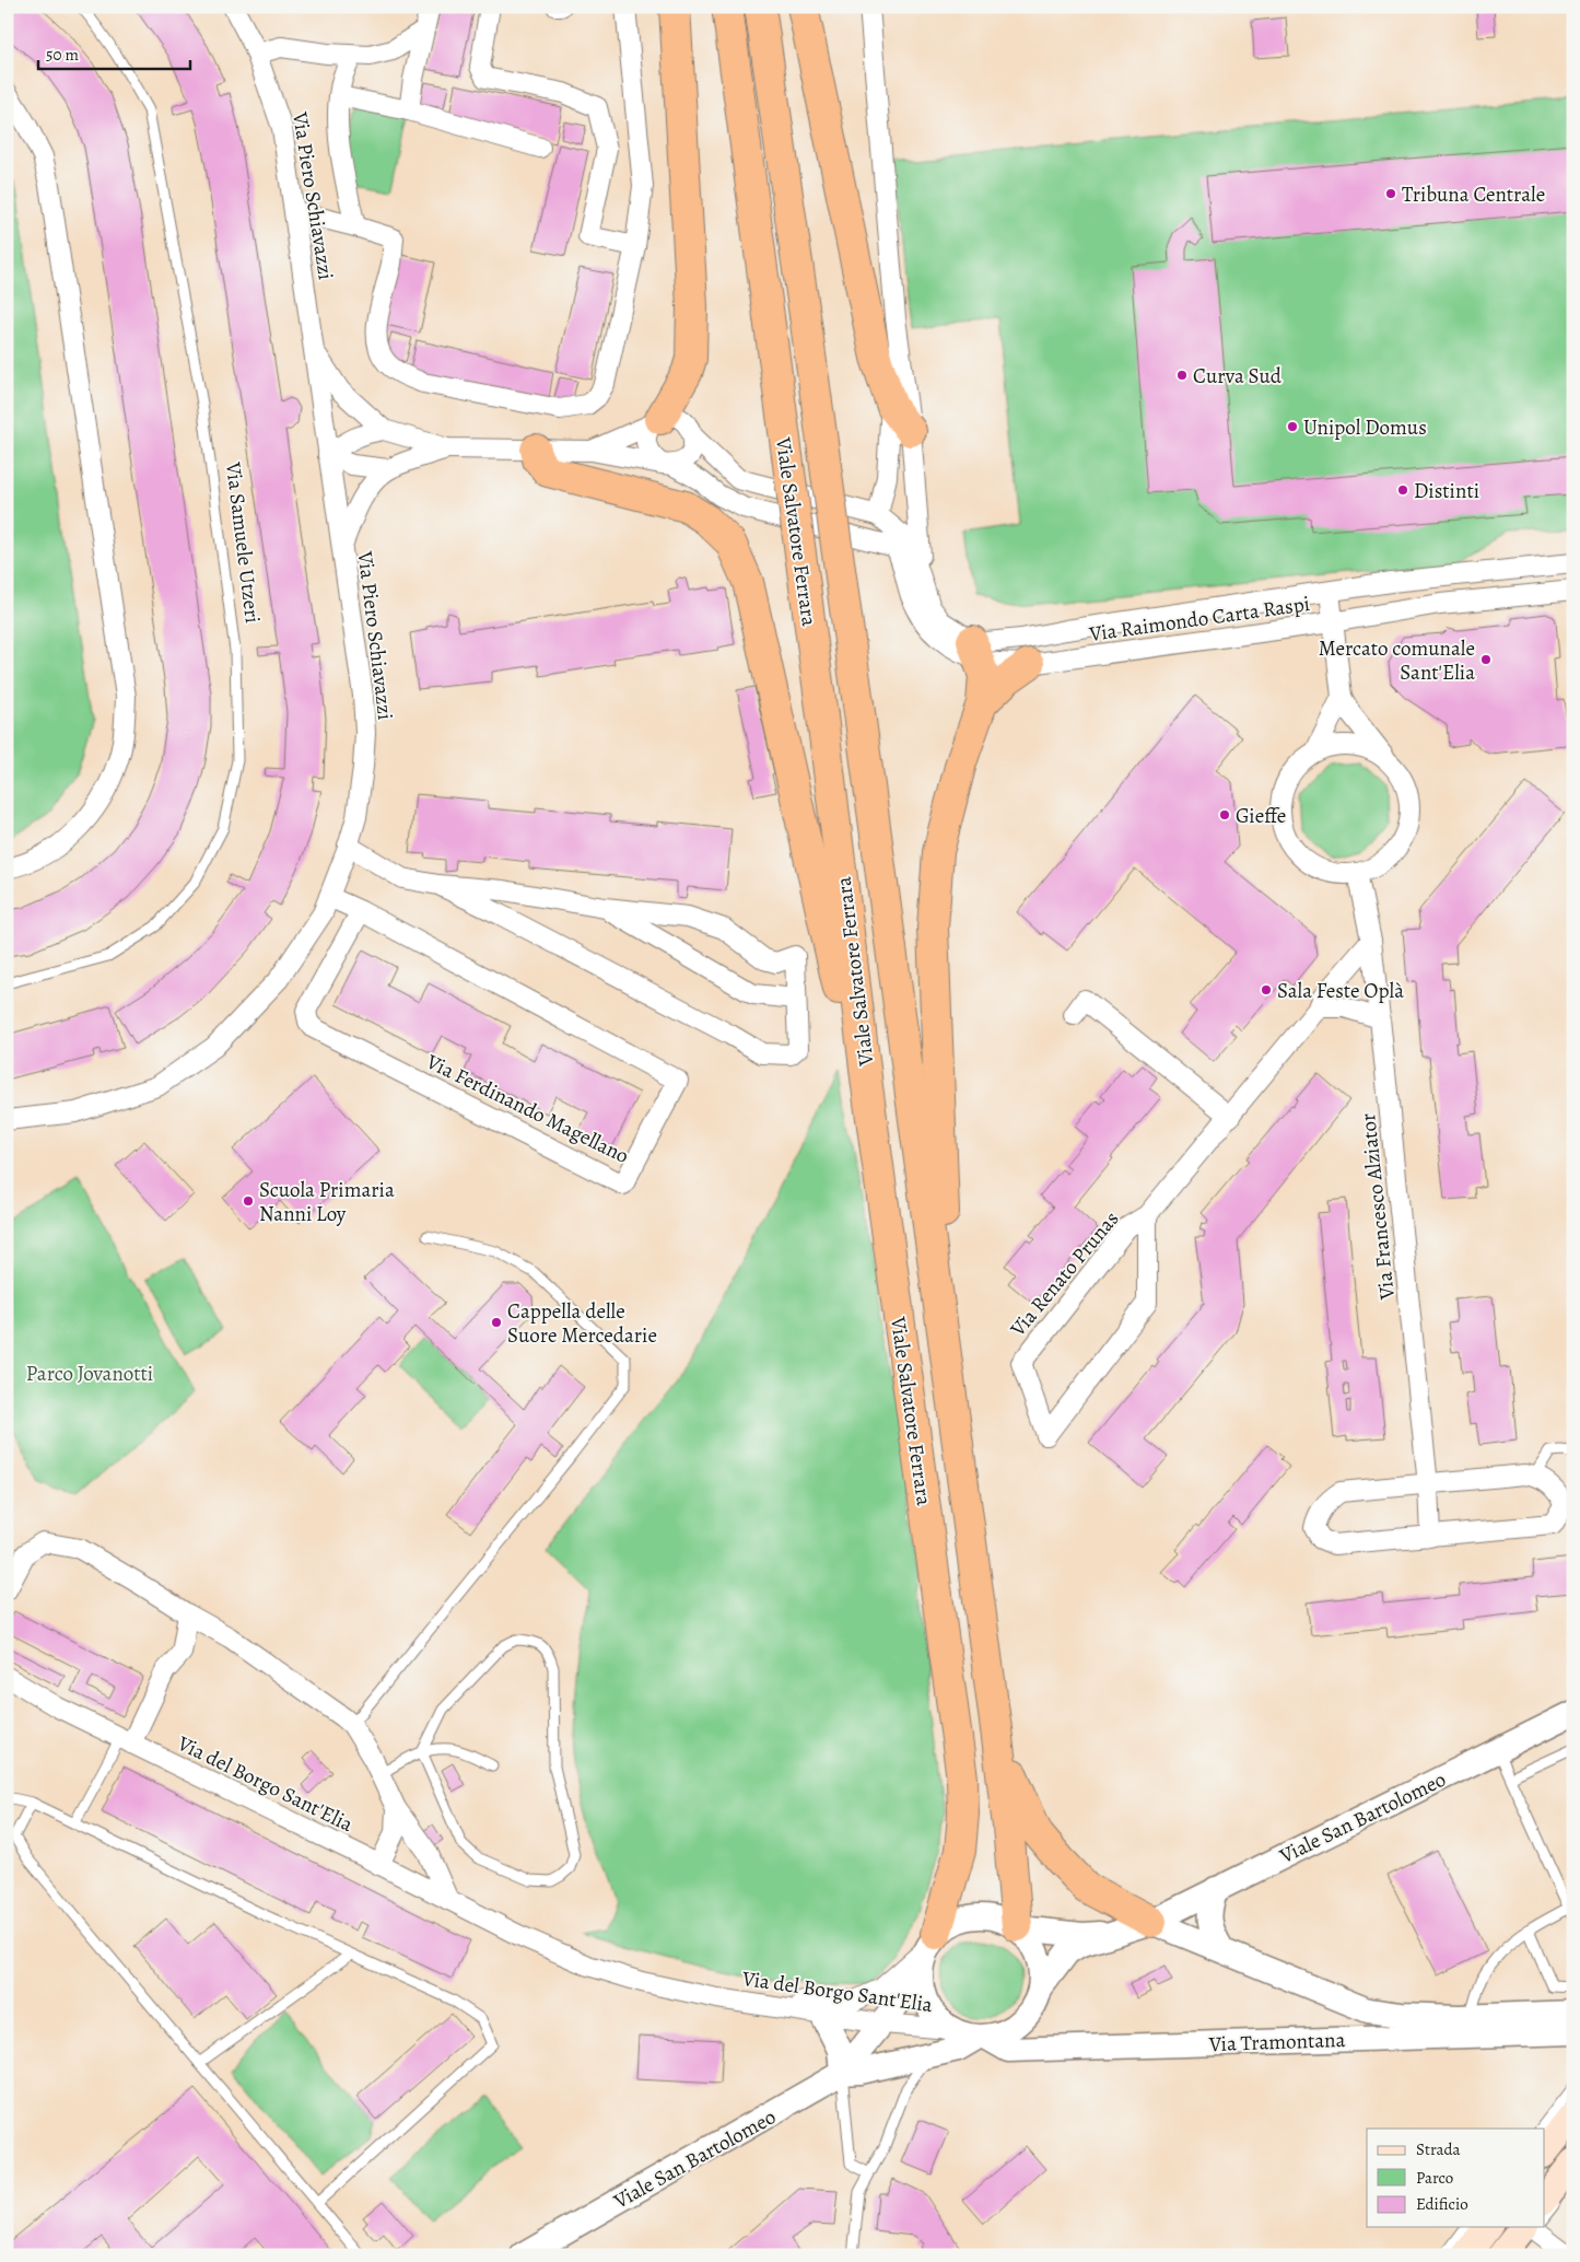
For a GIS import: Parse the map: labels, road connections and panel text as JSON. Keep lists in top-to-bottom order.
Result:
{
  "streets": {
    "highway": ["Viale Salvatore Ferrara"],
    "street": [
      "Via Piero Schiavazzi",
      "Via Raimondo Carta Raspi",
      "Via Ferdinando Magellano",
      "Via Francesco Alziator",
      "Via Renato Prunas",
      "Via del Borgo Sant'Elia",
      "Viale San Bartolomeo",
      "Via Tramontana"
    ],
    "lane": ["Via Samuele Utzeri"]
  },
  "crossings": [
    ["Via Piero Schiavazzi", "Via Ferdinando Magellano"],
    ["Viale Salvatore Ferrara", "Via del Borgo Sant'Elia"],
    ["Viale Salvatore Ferrara", "Viale San Bartolomeo"],
    ["Viale Salvatore Ferrara", "Via Tramontana"],
    ["Via Francesco Alziator", "Via Renato Prunas"],
    ["Via del Borgo Sant'Elia", "Viale San Bartolomeo"],
    ["Via del Borgo Sant'Elia", "Via Tramontana"],
    ["Viale San Bartolomeo", "Via Tramontana"]
  ],
  "parks": ["Parco Jovanotti"],
  "places": [
    "Tribuna Centrale",
    "Curva Sud",
    "Unipol Domus",
    "Distinti",
    "Mercato comunale Sant'Elia",
    "Gieffe",
    "Sala Feste Oplà",
    "Scuola Primaria Nanni Loy",
    "Cappella delle Suore Mercedarie"
  ],
  "legend": ["Strada", "Parco", "Edificio"],
  "scale_bar": "50 m"
}
